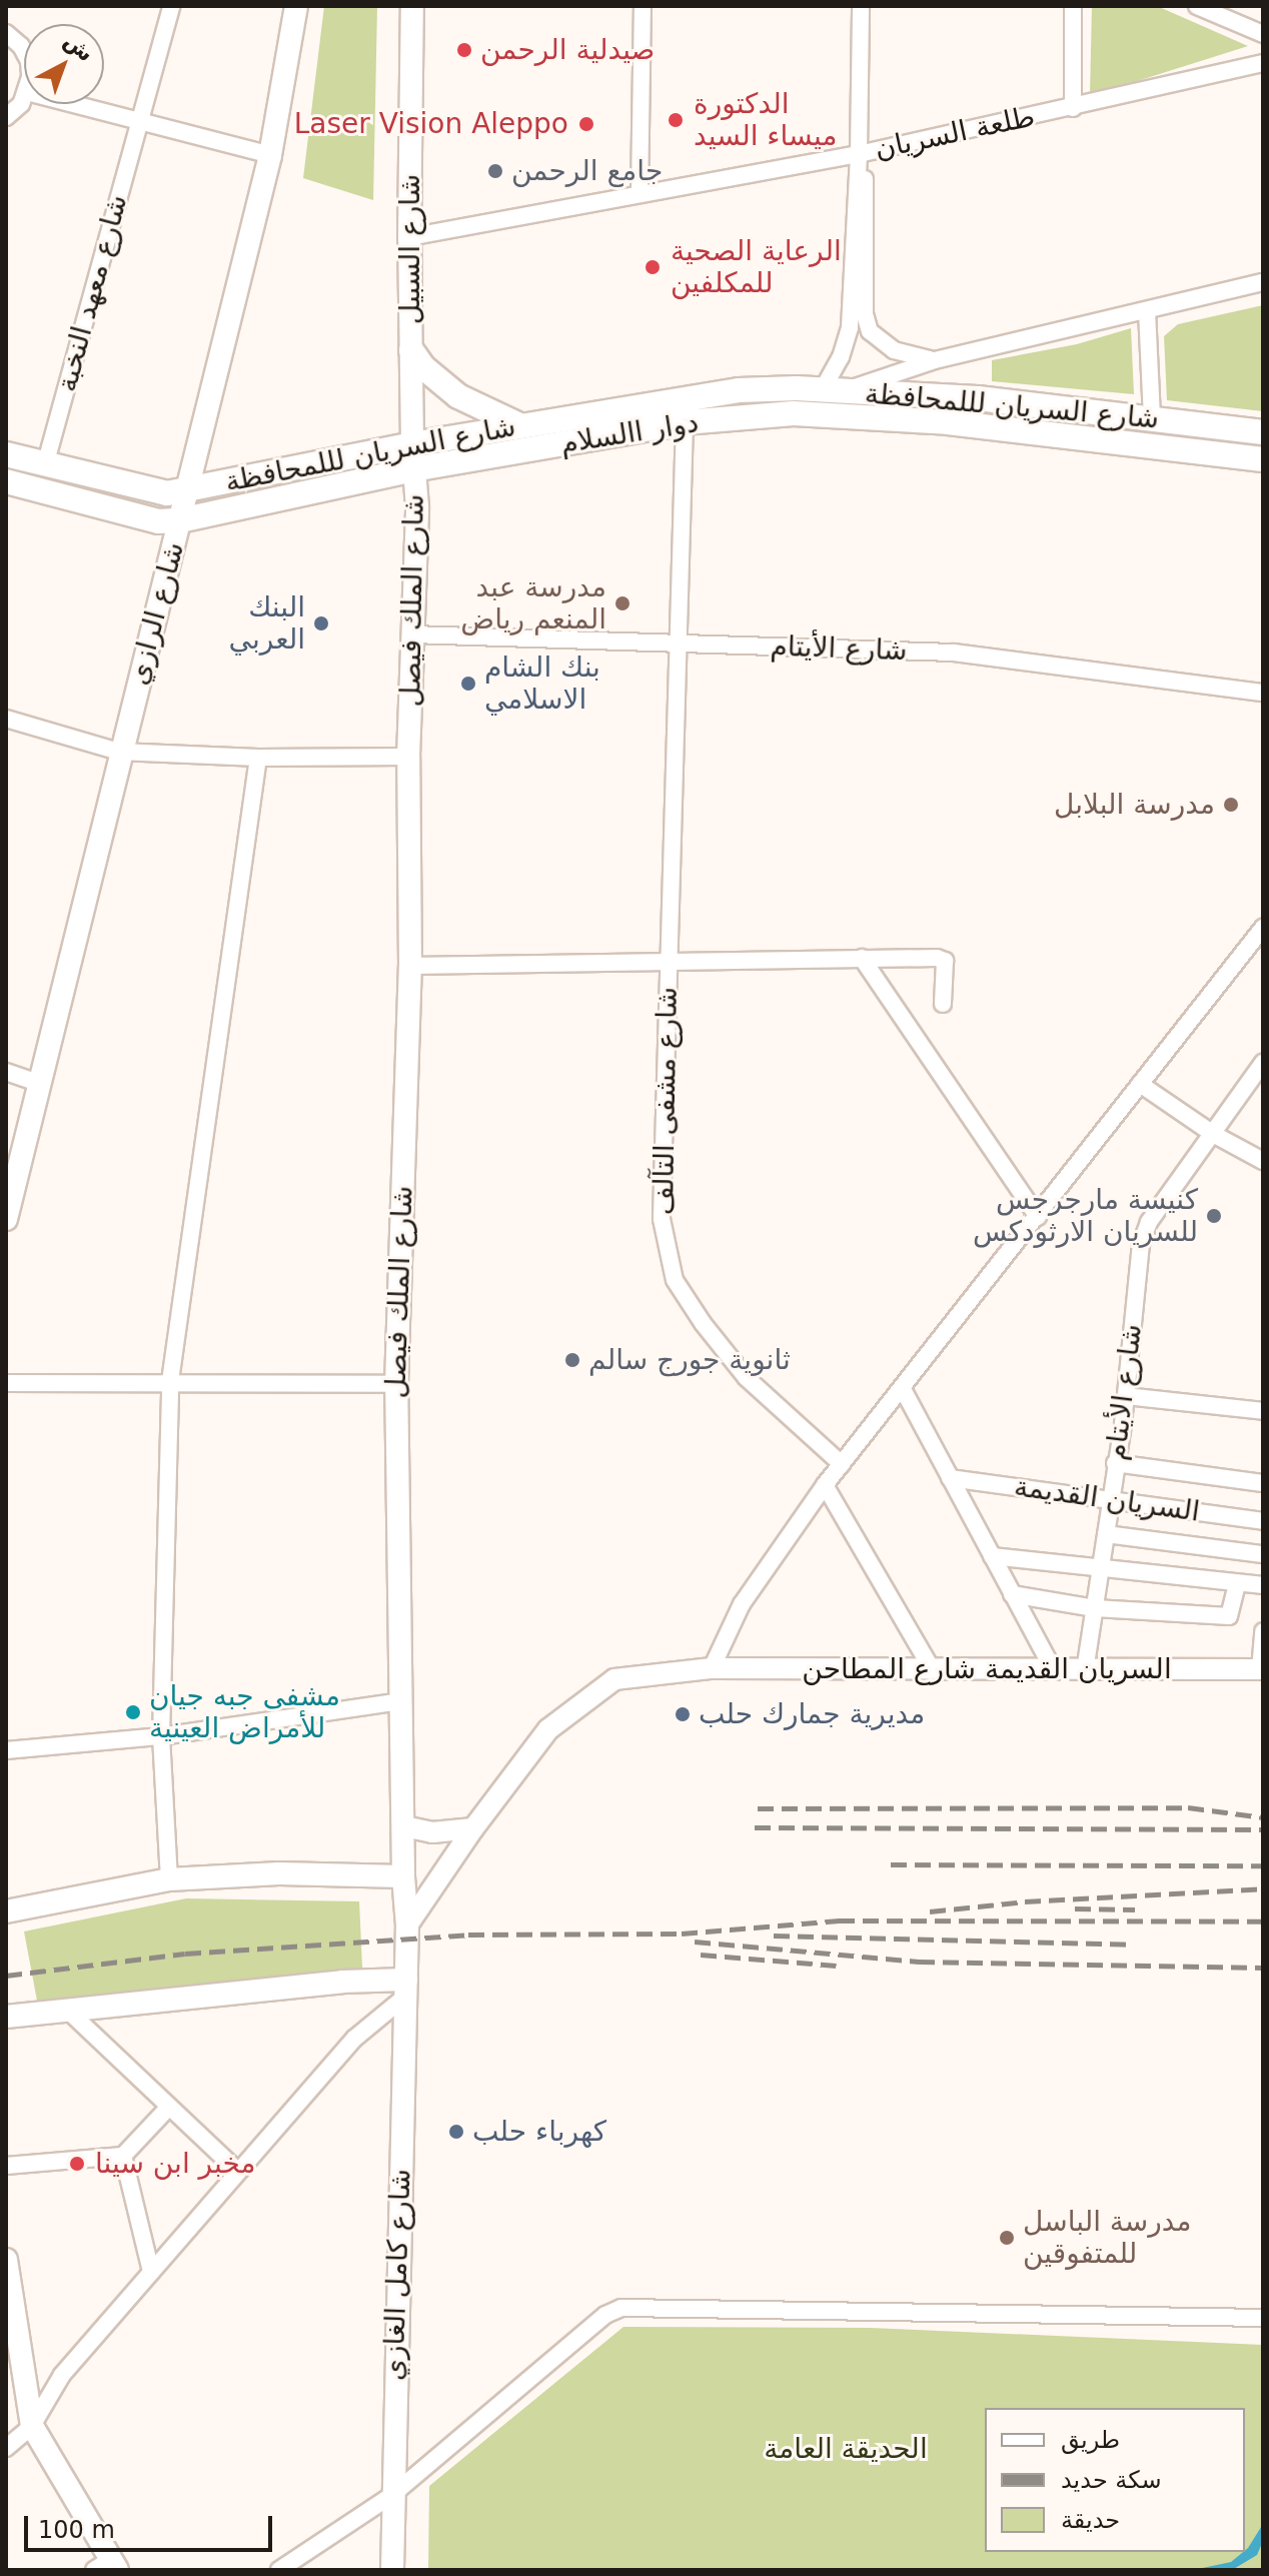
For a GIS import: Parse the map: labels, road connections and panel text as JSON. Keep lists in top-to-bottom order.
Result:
{
  "streets": {
    "main road": [
      "شارع السبيل",
      "شارع السريان لللمحافظة",
      "دوار االسلام",
      "شارع الملك فيصل",
      "شارع الرازي",
      "شارع كامل الغازي"
    ],
    "street": [
      "طلعة السريان",
      "شارع معهد النخبة",
      "شارع الأيتام",
      "شارع مشفى التآلف",
      "السريان القديمة",
      "السريان القديمة شارع المطاحن"
    ]
  },
  "crossings": [
    ["طلعة السريان", "شارع السبيل"],
    ["شارع السبيل", "شارع السريان لللمحافظة"],
    ["شارع السبيل", "شارع الملك فيصل"],
    ["شارع معهد النخبة", "شارع السريان لللمحافظة"],
    ["شارع السريان لللمحافظة", "شارع الملك فيصل"],
    ["شارع السريان لللمحافظة", "شارع الرازي"],
    ["دوار االسلام", "شارع الملك فيصل"],
    ["دوار االسلام", "شارع الرازي"],
    ["دوار االسلام", "شارع مشفى التآلف"],
    ["شارع الملك فيصل", "شارع الأيتام"],
    ["شارع الملك فيصل", "شارع مشفى التآلف"],
    ["شارع الملك فيصل", "شارع كامل الغازي"],
    ["شارع الأيتام", "شارع مشفى التآلف"],
    ["شارع الأيتام", "السريان القديمة"],
    ["شارع الأيتام", "السريان القديمة شارع المطاحن"]
  ],
  "parks": ["الحديقة العامة"],
  "places": [
    "صيدلية الرحمن",
    "الدكتورة ميساء السيد",
    "Laser Vision Aleppo",
    "جامع الرحمن",
    "الرعاية الصحية للمكلفين",
    "مدرسة عبد المنعم رياض",
    "البنك العربي",
    "بنك الشام الاسلامي",
    "مدرسة البلابل",
    "كنيسة مارجرجس للسريان الارثودكس",
    "ثانوية جورج سالم",
    "مشفى جبه جيان للأمراض العينية",
    "مديرية جمارك حلب",
    "كهرباء حلب",
    "مخبر ابن سينا",
    "مدرسة الباسل للمتفوقين"
  ],
  "legend": ["طريق", "سكة حديد", "حديقة"],
  "scale_bar": "100 m",
  "north": "top right"
}
